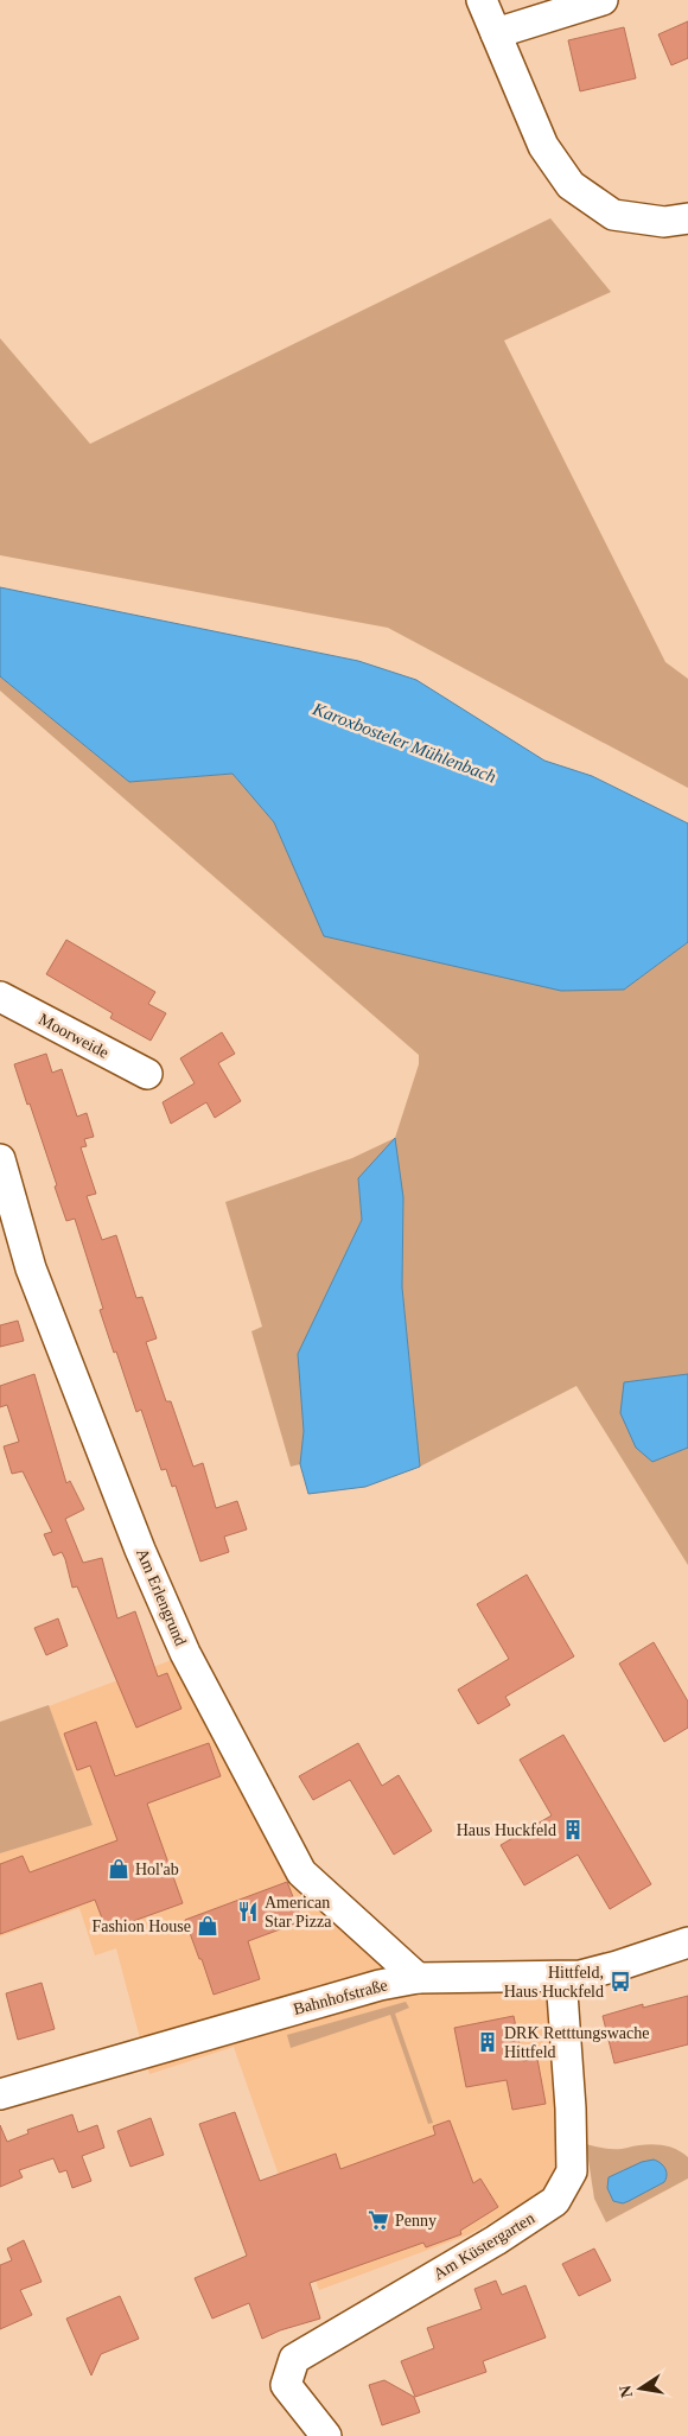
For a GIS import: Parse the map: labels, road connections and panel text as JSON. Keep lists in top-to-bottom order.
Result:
{
  "streets": {
    "street": [
      "Moorweide",
      "Am Erlengrund",
      "Bahnhofstraße",
      "Am Küstergarten"
    ]
  },
  "crossings": [
    ["Am Erlengrund", "Bahnhofstraße"],
    ["Bahnhofstraße", "Am Küstergarten"]
  ],
  "water": ["Karoxbosteler Mühlenbach"],
  "places": {
    "building": ["Haus Huckfeld", "DRK Retttungswache Hittfeld"],
    "shop": ["Hol'ab", "Fashion House"],
    "restaurant": ["American Star Pizza"],
    "bus stop": ["Hittfeld, Haus Huckfeld"],
    "supermarket": ["Penny"]
  },
  "north": "left"
}
